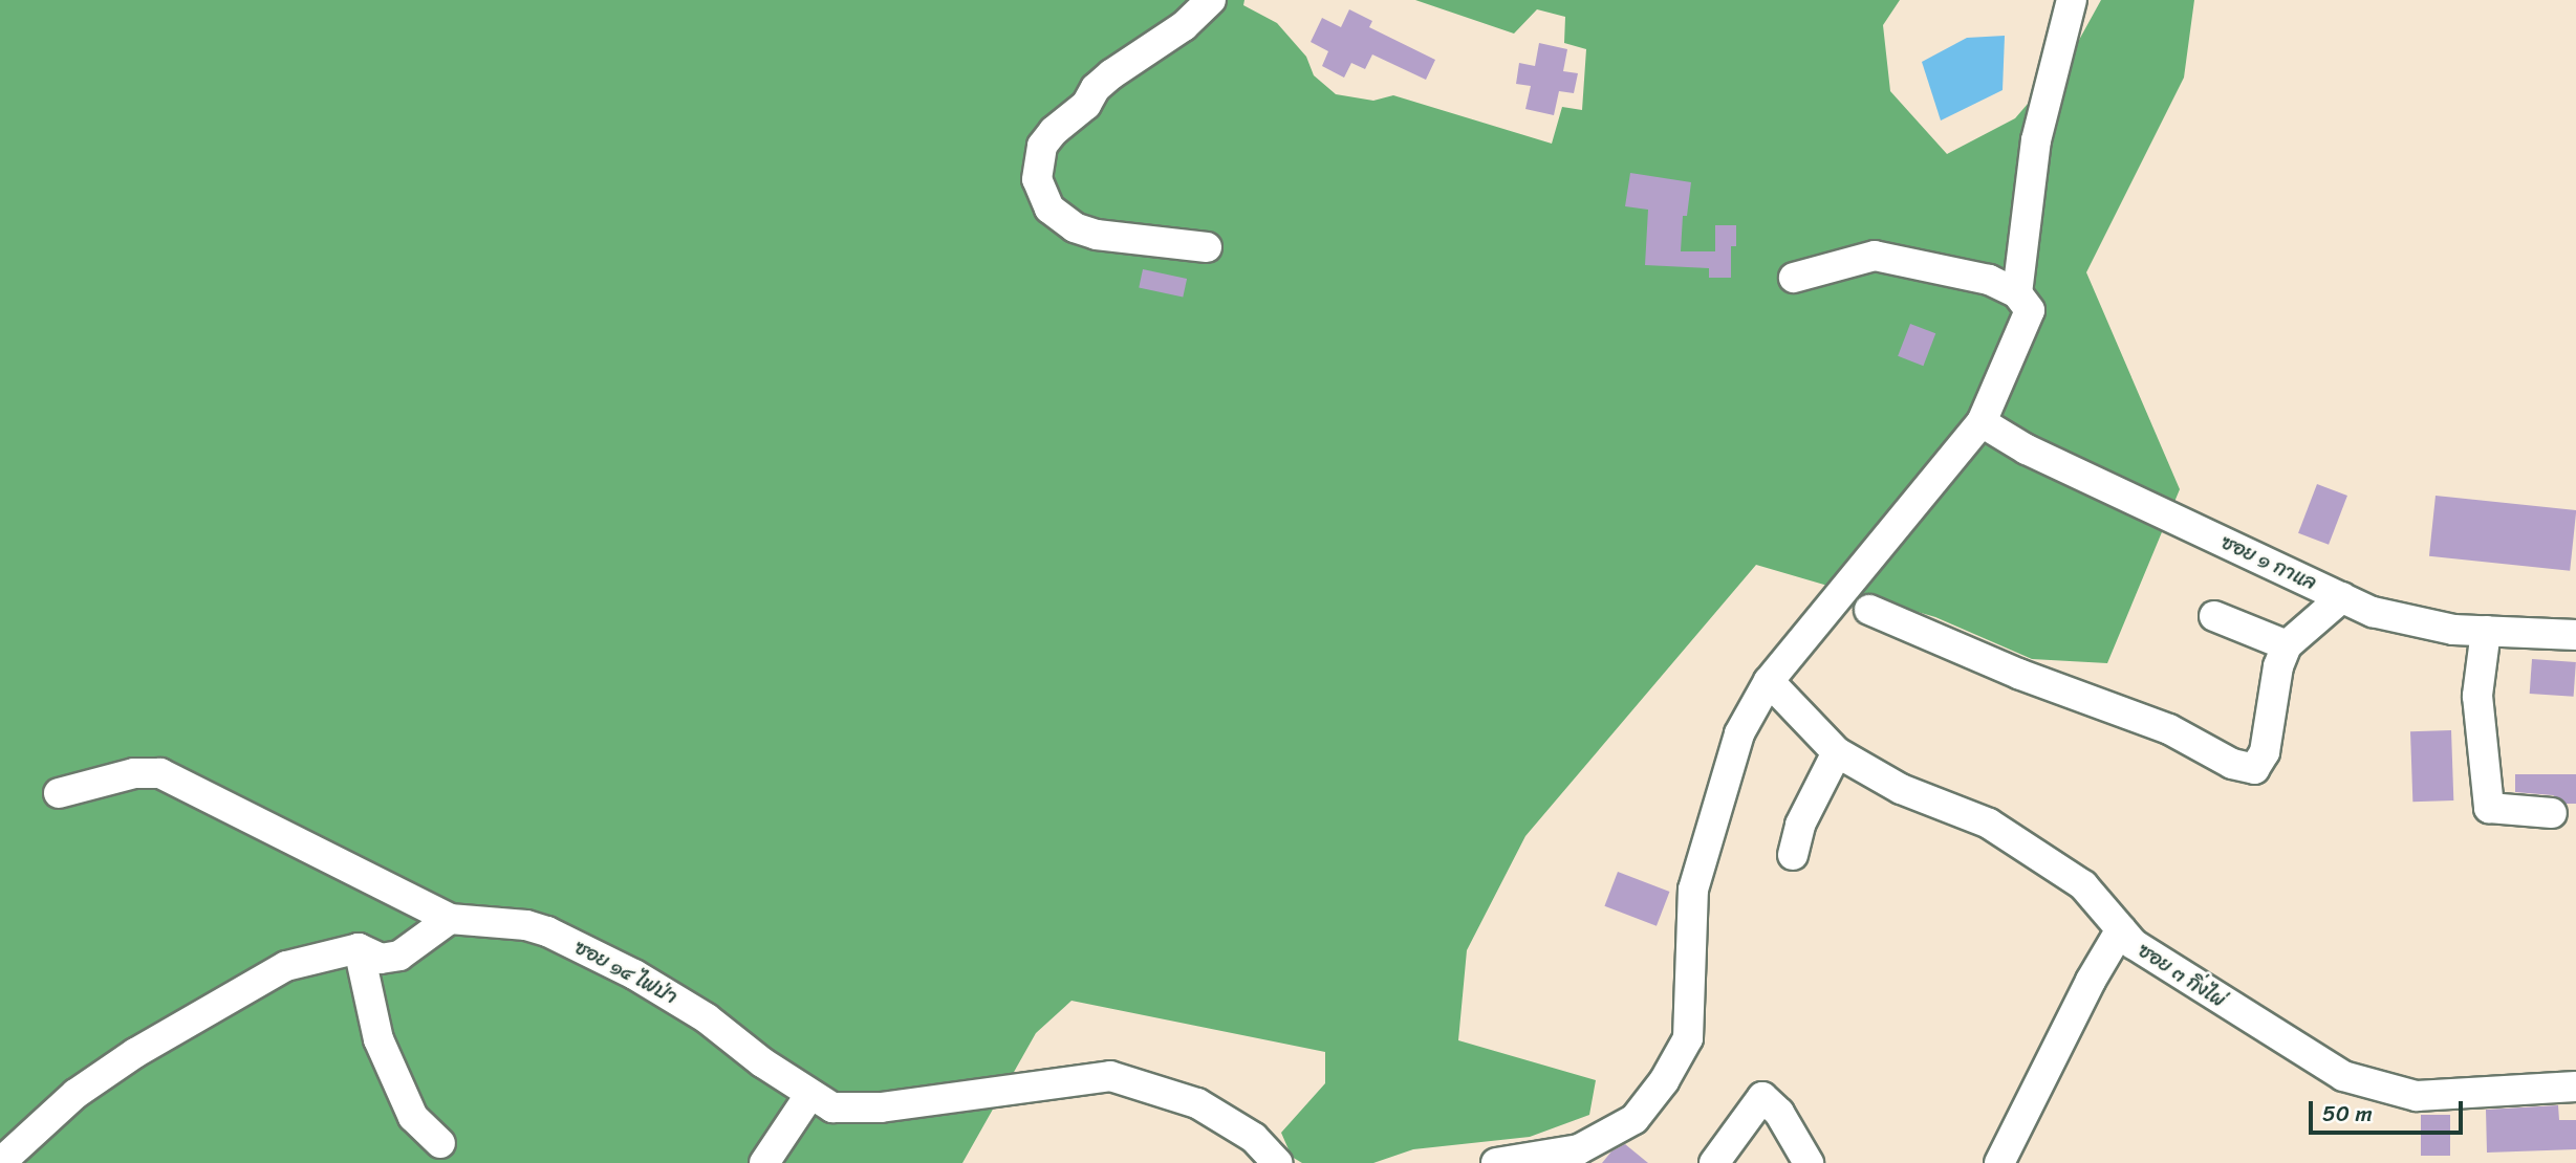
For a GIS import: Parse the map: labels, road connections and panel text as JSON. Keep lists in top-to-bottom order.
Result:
{
  "streets": {
    "street": ["ซอย ๑ กาแล", "ซอย ๑๔ ไฟป่า", "ซอย ๓ กิ่งไผ่"]
  },
  "scale_bar": "50 m"
}
